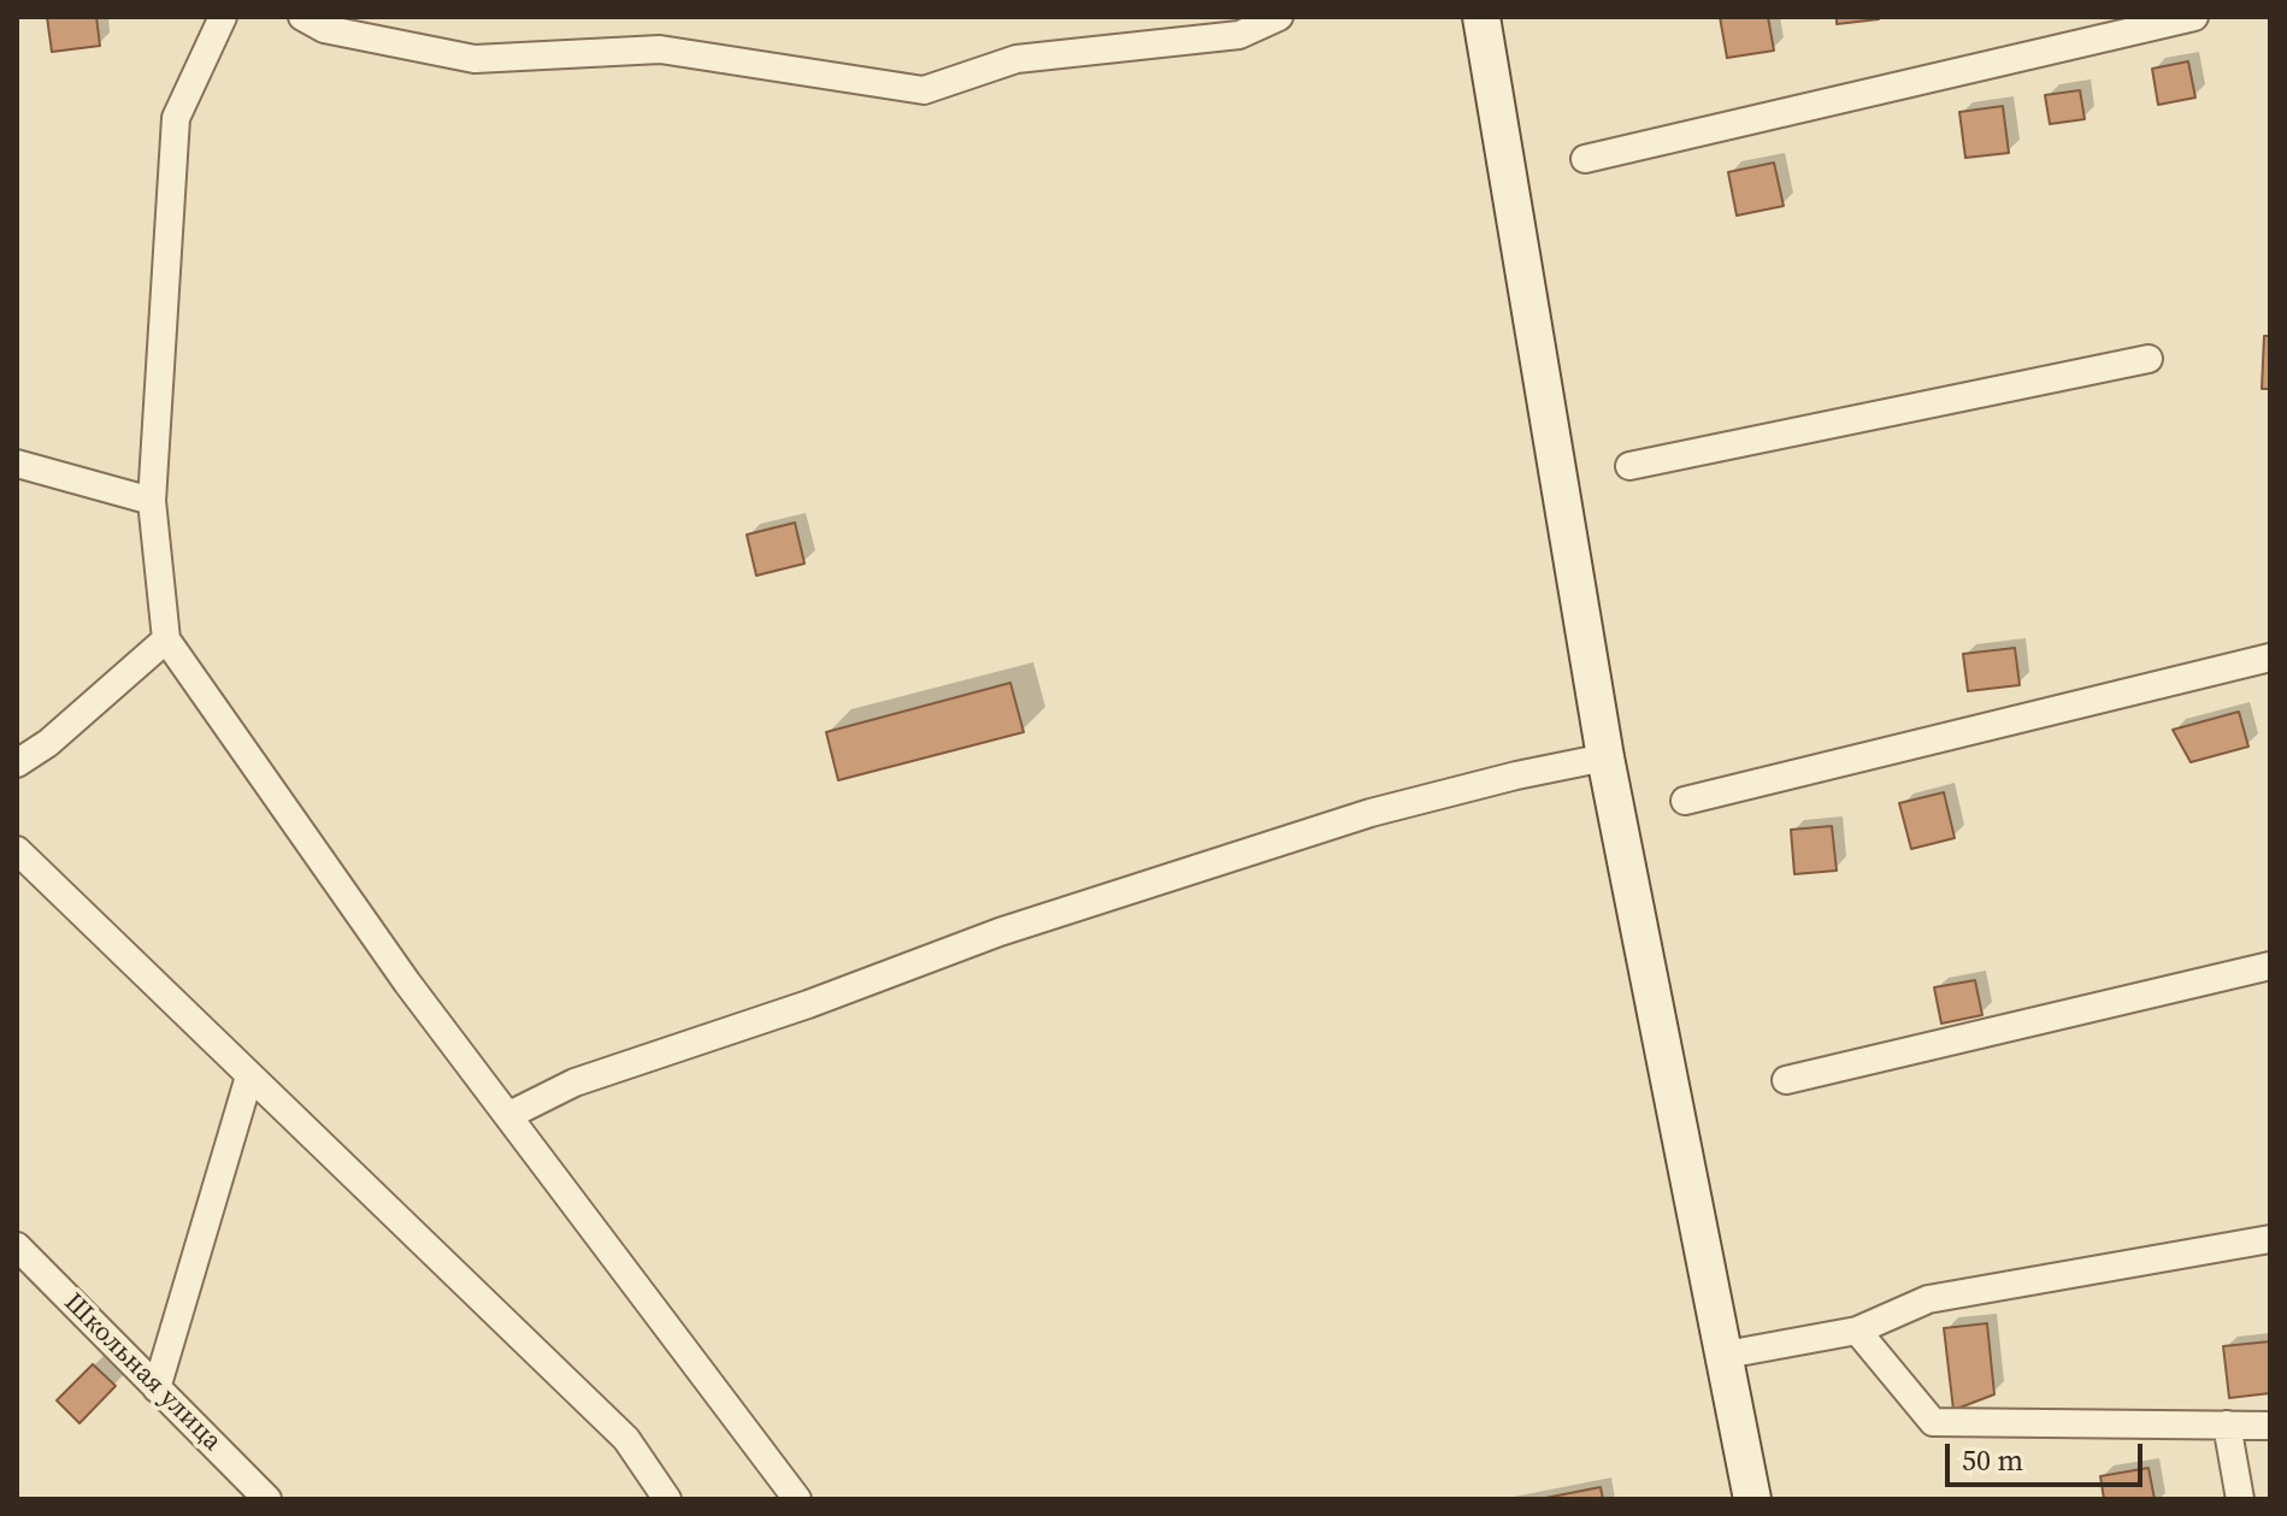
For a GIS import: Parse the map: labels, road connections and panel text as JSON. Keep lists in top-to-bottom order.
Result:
{
  "streets": {
    "street": ["Школьная улица"]
  },
  "scale_bar": "50 m"
}
